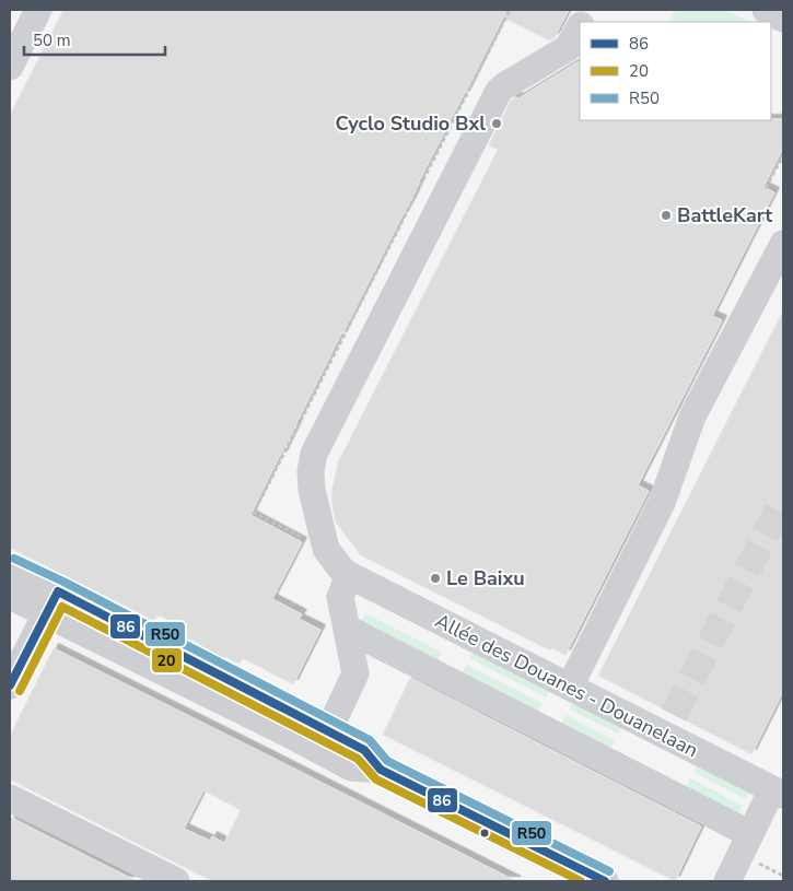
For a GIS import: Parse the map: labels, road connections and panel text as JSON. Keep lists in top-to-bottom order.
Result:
{
  "streets": {
    "street": ["Allée des Douanes - Douanelaan"]
  },
  "places": ["Cyclo Studio Bxl", "BattleKart", "Le Baixu"],
  "lines": ["transit line R50", "transit line 86", "transit line 20"],
  "legend": ["86", "20", "R50"],
  "scale_bar": "50 m"
}
